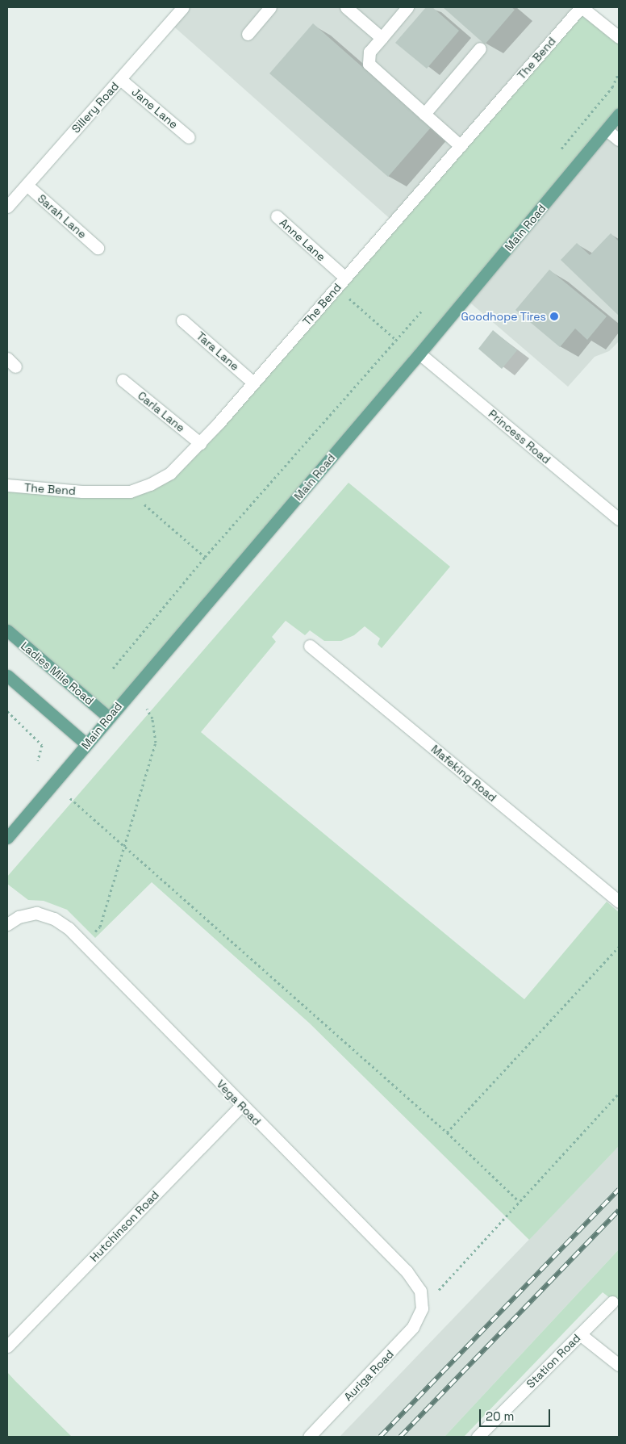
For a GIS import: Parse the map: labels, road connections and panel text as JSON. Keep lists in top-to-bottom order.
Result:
{
  "streets": {
    "main road": ["Main Road", "Ladies Mile Road"],
    "street": [
      "The Bend",
      "Sillery Road",
      "Jane Lane",
      "Sarah Lane",
      "Anne Lane",
      "Tara Lane",
      "Carla Lane",
      "Princess Road",
      "Mafeking Road",
      "Vega Road",
      "Hutchinson Road",
      "Station Road",
      "Auriga Road"
    ]
  },
  "crossings": [
    ["The Bend", "Anne Lane"],
    ["The Bend", "Tara Lane"],
    ["The Bend", "Carla Lane"],
    ["Sillery Road", "Jane Lane"],
    ["Sillery Road", "Sarah Lane"],
    ["Main Road", "Princess Road"],
    ["Main Road", "Ladies Mile Road"],
    ["Vega Road", "Hutchinson Road"],
    ["Vega Road", "Auriga Road"]
  ],
  "places": ["Goodhope Tires"],
  "scale_bar": "20 m"
}
